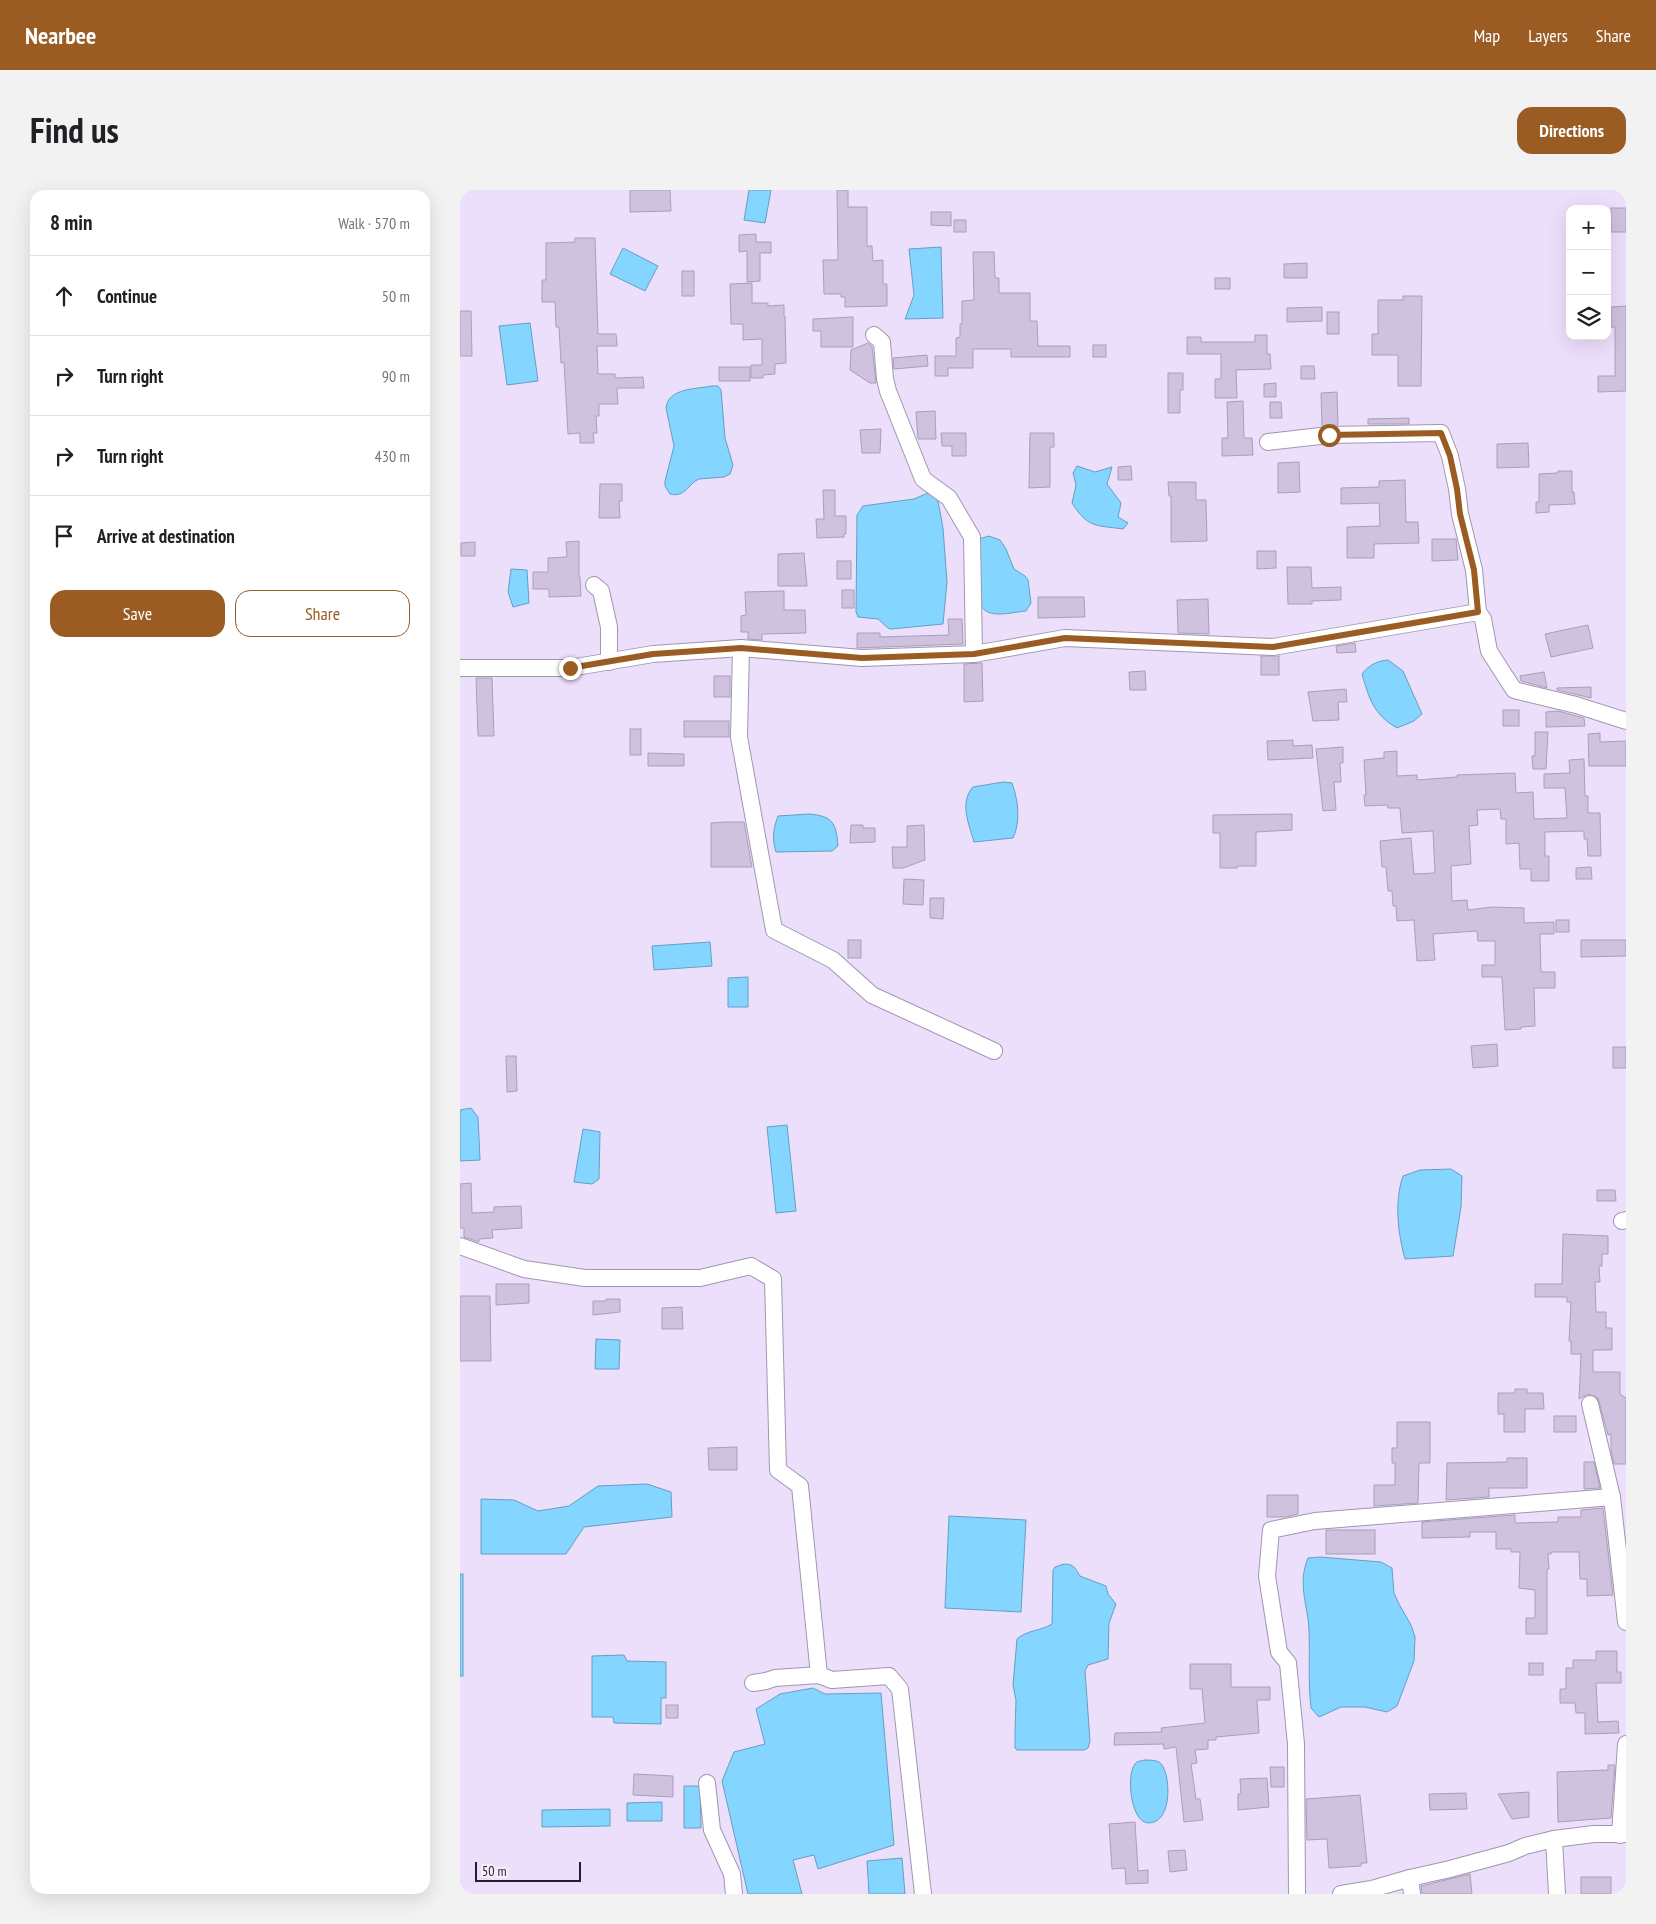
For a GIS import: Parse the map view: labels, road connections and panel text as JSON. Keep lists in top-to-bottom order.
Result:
{
  "scale_bar": "50 m",
  "page": {
    "header": "Nearbee",
    "nav": ["Map", "Layers", "Share"],
    "title": "Find us",
    "buttons": [
      "Directions",
      ["Save", "Share"]
    ],
    "heading": ["8 min", "Walk · 570 m"],
    "map_buttons": ["+", "−"],
    "list": [
      ["Continue", "50 m"],
      ["Turn right", "90 m"],
      ["Turn right", "430 m"],
      "Arrive at destination"
    ],
    "scale": "50 m"
  }
}
